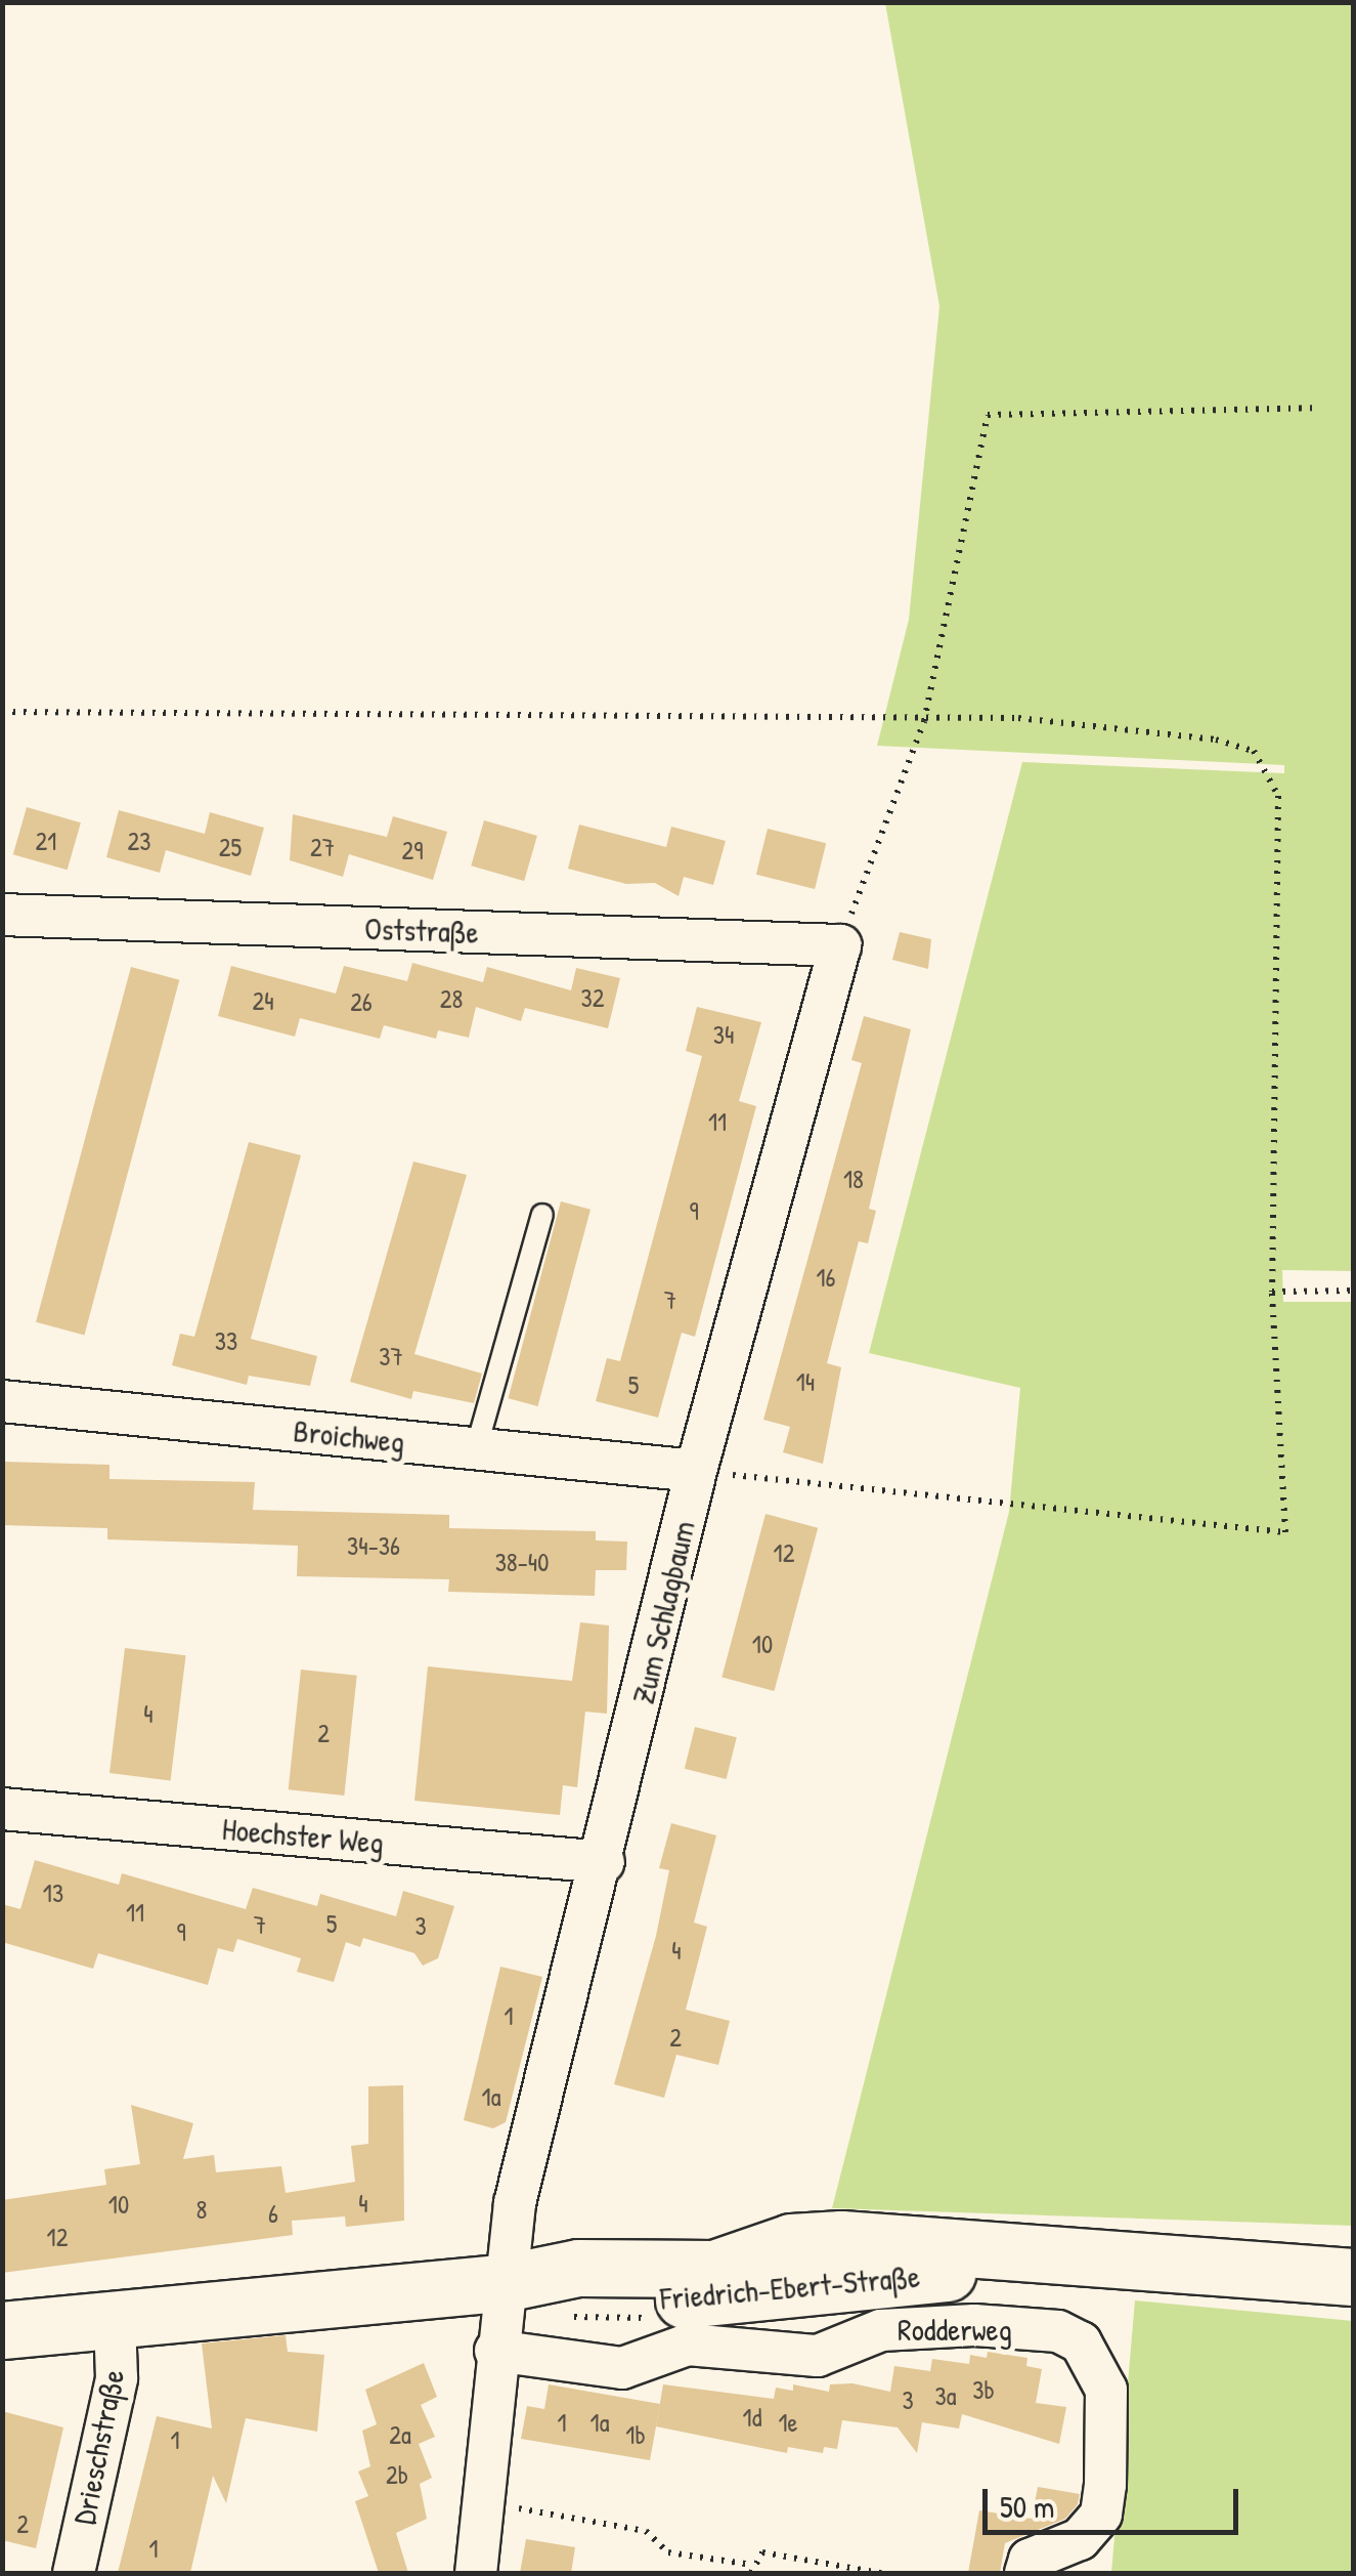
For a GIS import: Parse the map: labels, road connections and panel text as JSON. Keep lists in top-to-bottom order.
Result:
{
  "streets": {
    "main road": ["Friedrich-Ebert-Straße"],
    "street": [
      "Oststraße",
      "Broichweg",
      "Zum Schlagbaum",
      "Hoechster Weg",
      "Rodderweg",
      "Drieschstraße"
    ]
  },
  "crossings": [
    ["Oststraße", "Zum Schlagbaum"],
    ["Broichweg", "Zum Schlagbaum"],
    ["Zum Schlagbaum", "Hoechster Weg"],
    ["Zum Schlagbaum", "Friedrich-Ebert-Straße"],
    ["Friedrich-Ebert-Straße", "Drieschstraße"]
  ],
  "house_numbers": [
    "21",
    "23",
    "25",
    "27",
    "29",
    "32",
    "28",
    "24",
    "26",
    "34",
    "11",
    "18",
    "9",
    "16",
    "7",
    "33",
    "37",
    "14",
    "5",
    "34-36",
    "12",
    "38-40",
    "10",
    "4",
    "2",
    "13",
    "11",
    "5",
    "7",
    "3",
    "9",
    "4",
    "1",
    "2",
    "1a",
    "4",
    "10",
    "8",
    "6",
    "12",
    "3b",
    "3a",
    "3",
    "1d",
    "1",
    "1a",
    "1e",
    "2a",
    "1b",
    "1",
    "2b",
    "2",
    "1"
  ],
  "scale_bar": "50 m"
}
